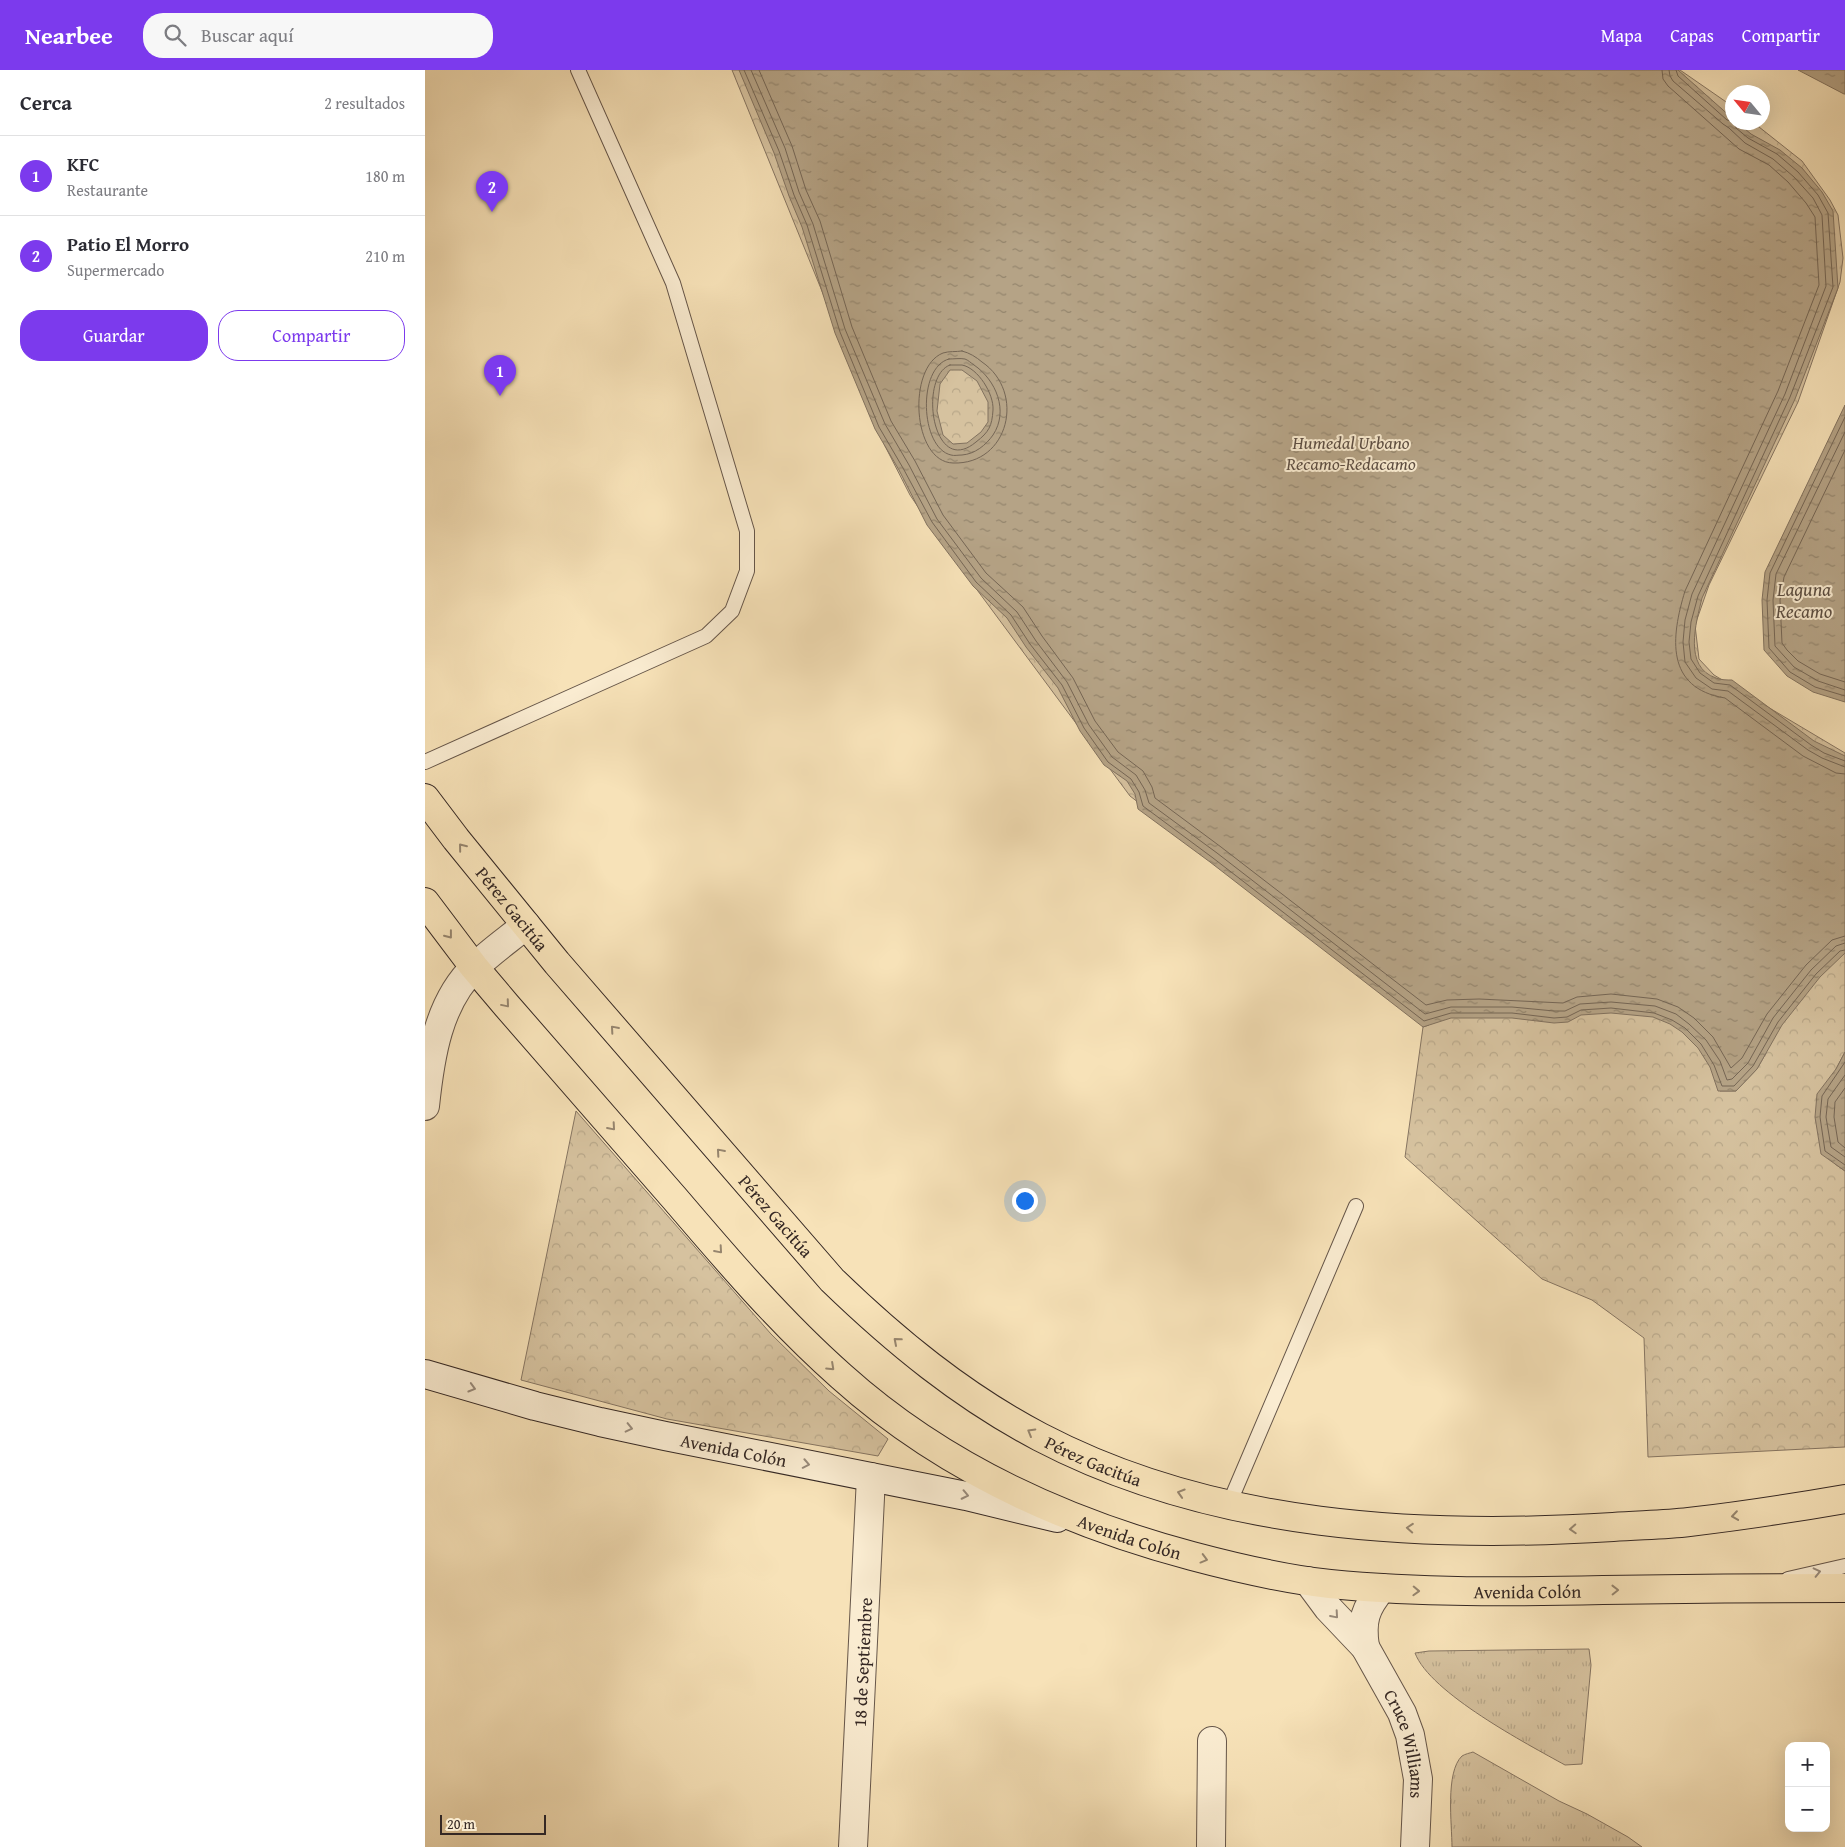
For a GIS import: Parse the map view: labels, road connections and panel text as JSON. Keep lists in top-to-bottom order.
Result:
{
  "streets": {
    "main road": ["Pérez Gacitúa", "Avenida Colón"],
    "street": ["18 de Septiembre", "Cruce Williams"]
  },
  "crossings": [
    ["Avenida Colón", "18 de Septiembre"],
    ["Avenida Colón", "Cruce Williams"]
  ],
  "one_way": ["Avenida Colón"],
  "water": ["Laguna Recamo"],
  "parks": ["Humedal Urbano Recamo-Redacamo"],
  "scale_bar": "20 m",
  "north": "top left",
  "page": {
    "header": "Nearbee",
    "search": "Buscar aquí",
    "nav": ["Mapa", "Capas", "Compartir"],
    "heading": ["Cerca", "2 resultados"],
    "list": [
      {
        "mark": "1",
        "name": "KFC",
        "note": "Restaurante",
        "value": "180 m"
      },
      {
        "mark": "2",
        "name": "Patio El Morro",
        "note": "Supermercado",
        "value": "210 m"
      }
    ],
    "pins": ["2", "1"],
    "buttons": ["Guardar", "Compartir"],
    "map_buttons": ["+", "−"],
    "scale": "20 m"
  }
}
